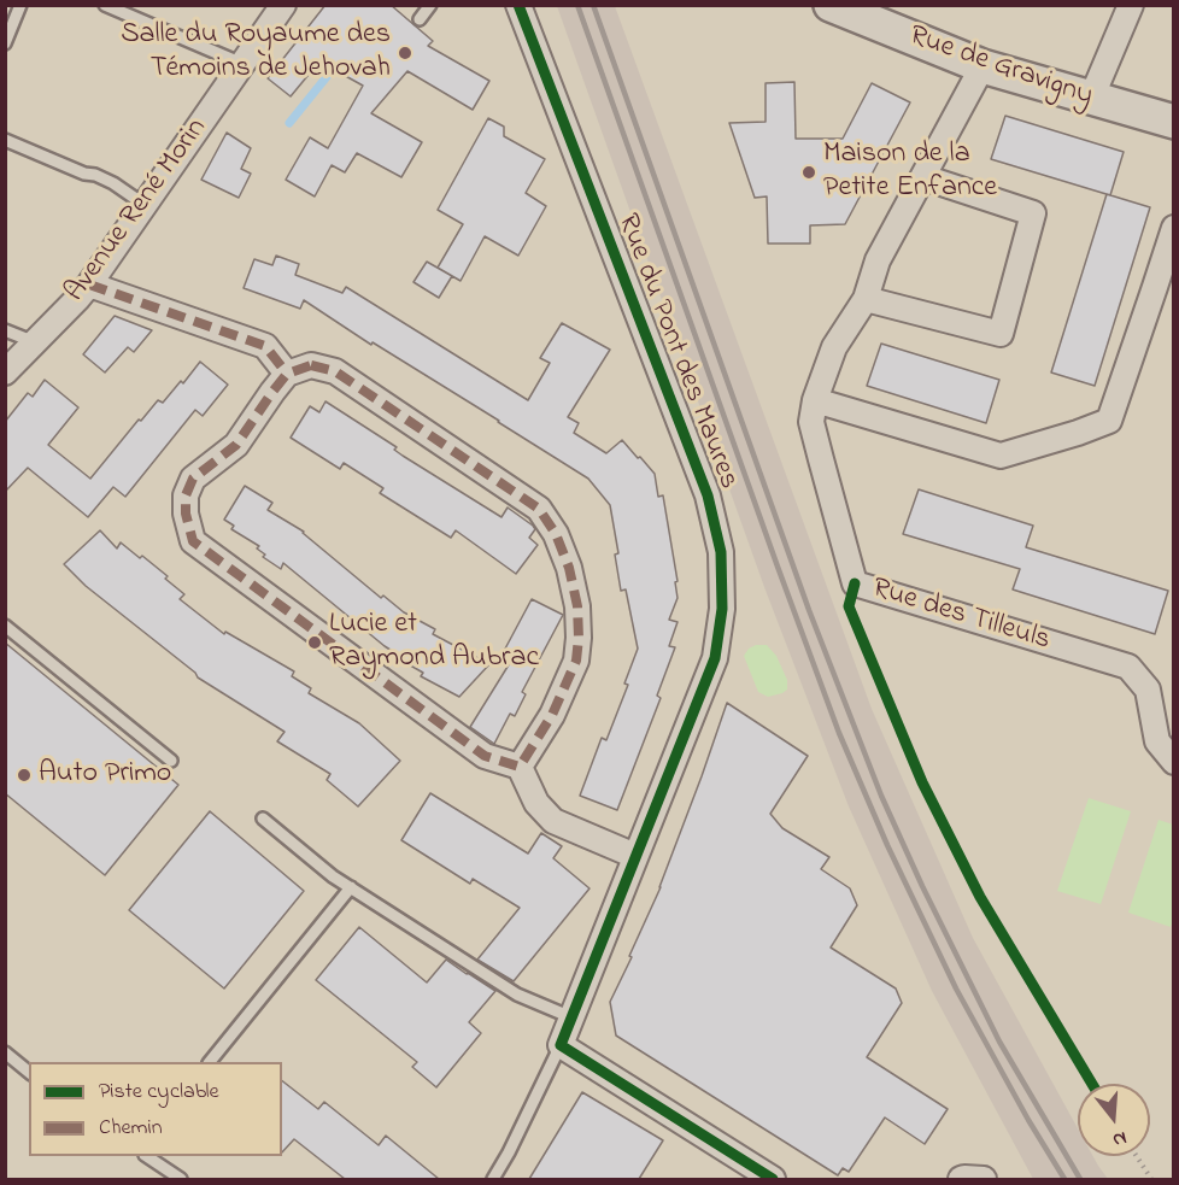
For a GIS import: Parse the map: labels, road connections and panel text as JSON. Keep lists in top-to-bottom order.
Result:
{
  "streets": {
    "street": [
      "Rue de Gravigny",
      "Avenue René Morin",
      "Rue du Pont des Maures",
      "Rue des Tilleuls"
    ]
  },
  "crossings": [
    ["Rue de Gravigny", "Rue des Tilleuls"]
  ],
  "places": [
    "Salle du Royaume des Témoins de Jehovah",
    "Maison de la Petite Enfance",
    "Lucie et Raymond Aubrac",
    "Auto Primo"
  ],
  "legend": ["Piste cyclable", "Chemin"],
  "north": "bottom"
}
